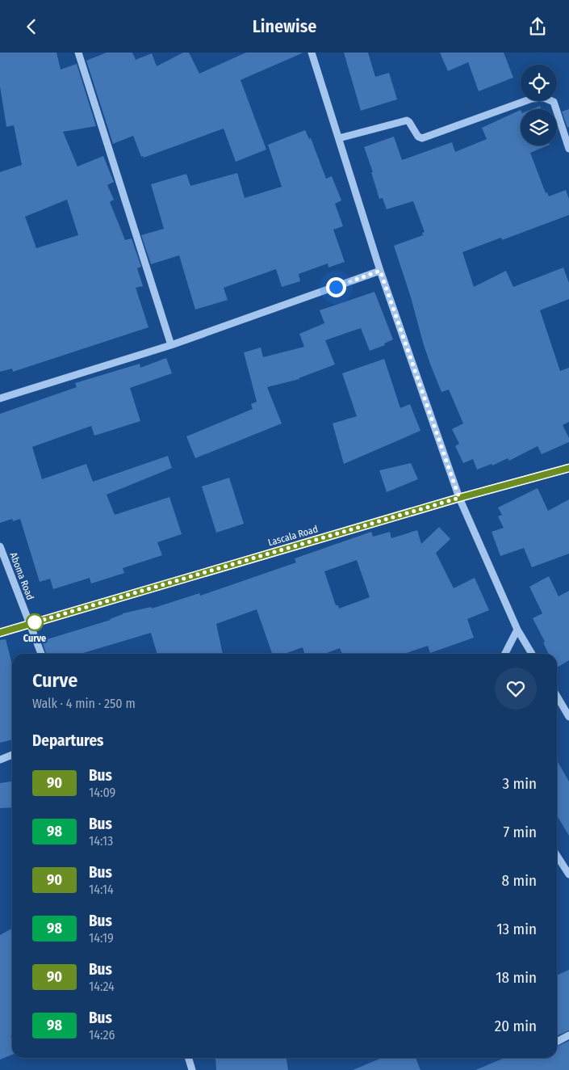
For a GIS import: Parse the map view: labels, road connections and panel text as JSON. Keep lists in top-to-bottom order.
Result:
{
  "streets": {
    "street": ["Lascala Road", "Aboma Road"]
  },
  "crossings": [
    ["Lascala Road", "Aboma Road"]
  ],
  "places": ["Curve"],
  "lines": ["bus line 90"],
  "page": {
    "header": "Linewise",
    "heading": [
      ["Curve", "Walk · 4 min · 250 m"],
      "Departures"
    ],
    "list": [
      {
        "mark": "90",
        "name": "Bus",
        "note": "14:09",
        "value": "3 min"
      },
      {
        "mark": "98",
        "name": "Bus",
        "note": "14:13",
        "value": "7 min"
      },
      {
        "mark": "90",
        "name": "Bus",
        "note": "14:14",
        "value": "8 min"
      },
      {
        "mark": "98",
        "name": "Bus",
        "note": "14:19",
        "value": "13 min"
      },
      {
        "mark": "90",
        "name": "Bus",
        "note": "14:24",
        "value": "18 min"
      },
      {
        "mark": "98",
        "name": "Bus",
        "note": "14:26",
        "value": "20 min"
      }
    ]
  }
}
